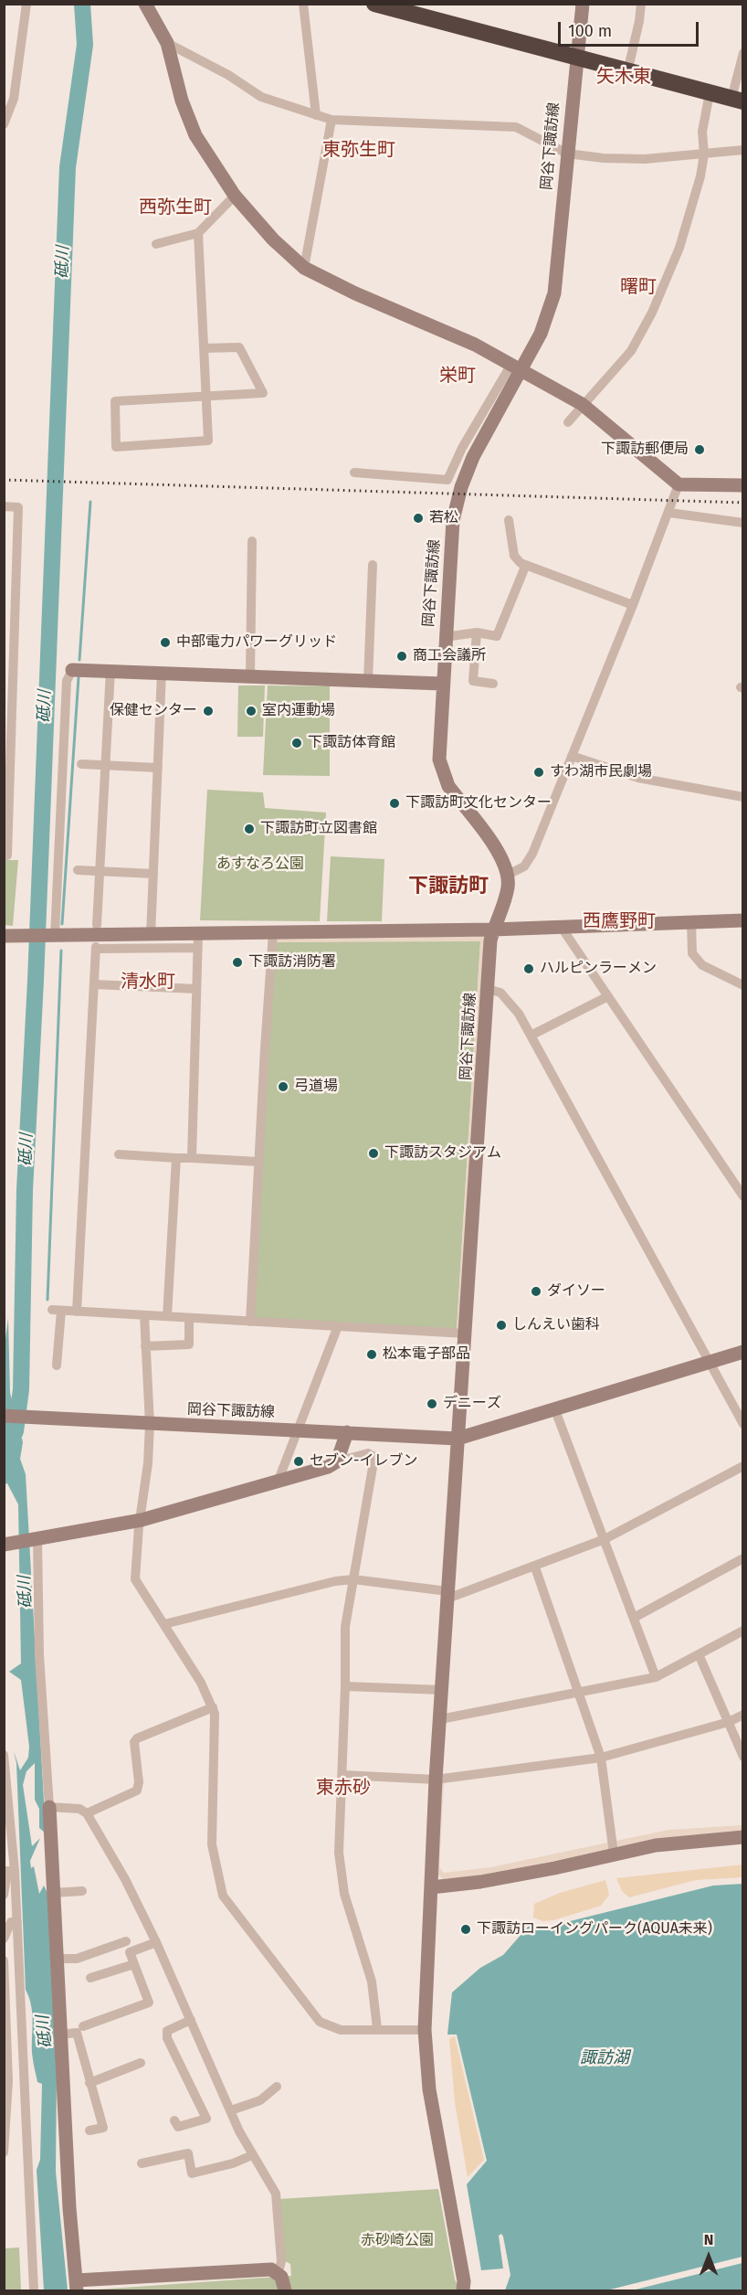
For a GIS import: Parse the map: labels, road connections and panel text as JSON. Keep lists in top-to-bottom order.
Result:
{
  "streets": {
    "street": ["岡谷下諏訪線"]
  },
  "districts": [
    "矢木東",
    "東弥生町",
    "西弥生町",
    "曙町",
    "栄町",
    "下諏訪町",
    "西鷹野町",
    "清水町",
    "東赤砂"
  ],
  "water": ["砥川", "諏訪湖"],
  "parks": ["あすなろ公園", "赤砂崎公園"],
  "places": [
    "下諏訪郵便局",
    "若松",
    "中部電力パワーグリッド",
    "商工会議所",
    "保健センター",
    "室内運動場",
    "下諏訪体育館",
    "すわ湖市民劇場",
    "下諏訪町文化センター",
    "下諏訪町立図書館",
    "下諏訪消防署",
    "ハルピンラーメン",
    "弓道場",
    "下諏訪スタジアム",
    "ダイソー",
    "しんえい歯科",
    "松本電子部品",
    "デニーズ",
    "セブン-イレブン",
    "下諏訪ローイングパーク(AQUA未来)"
  ],
  "scale_bar": "100 m",
  "north": "top"
}
